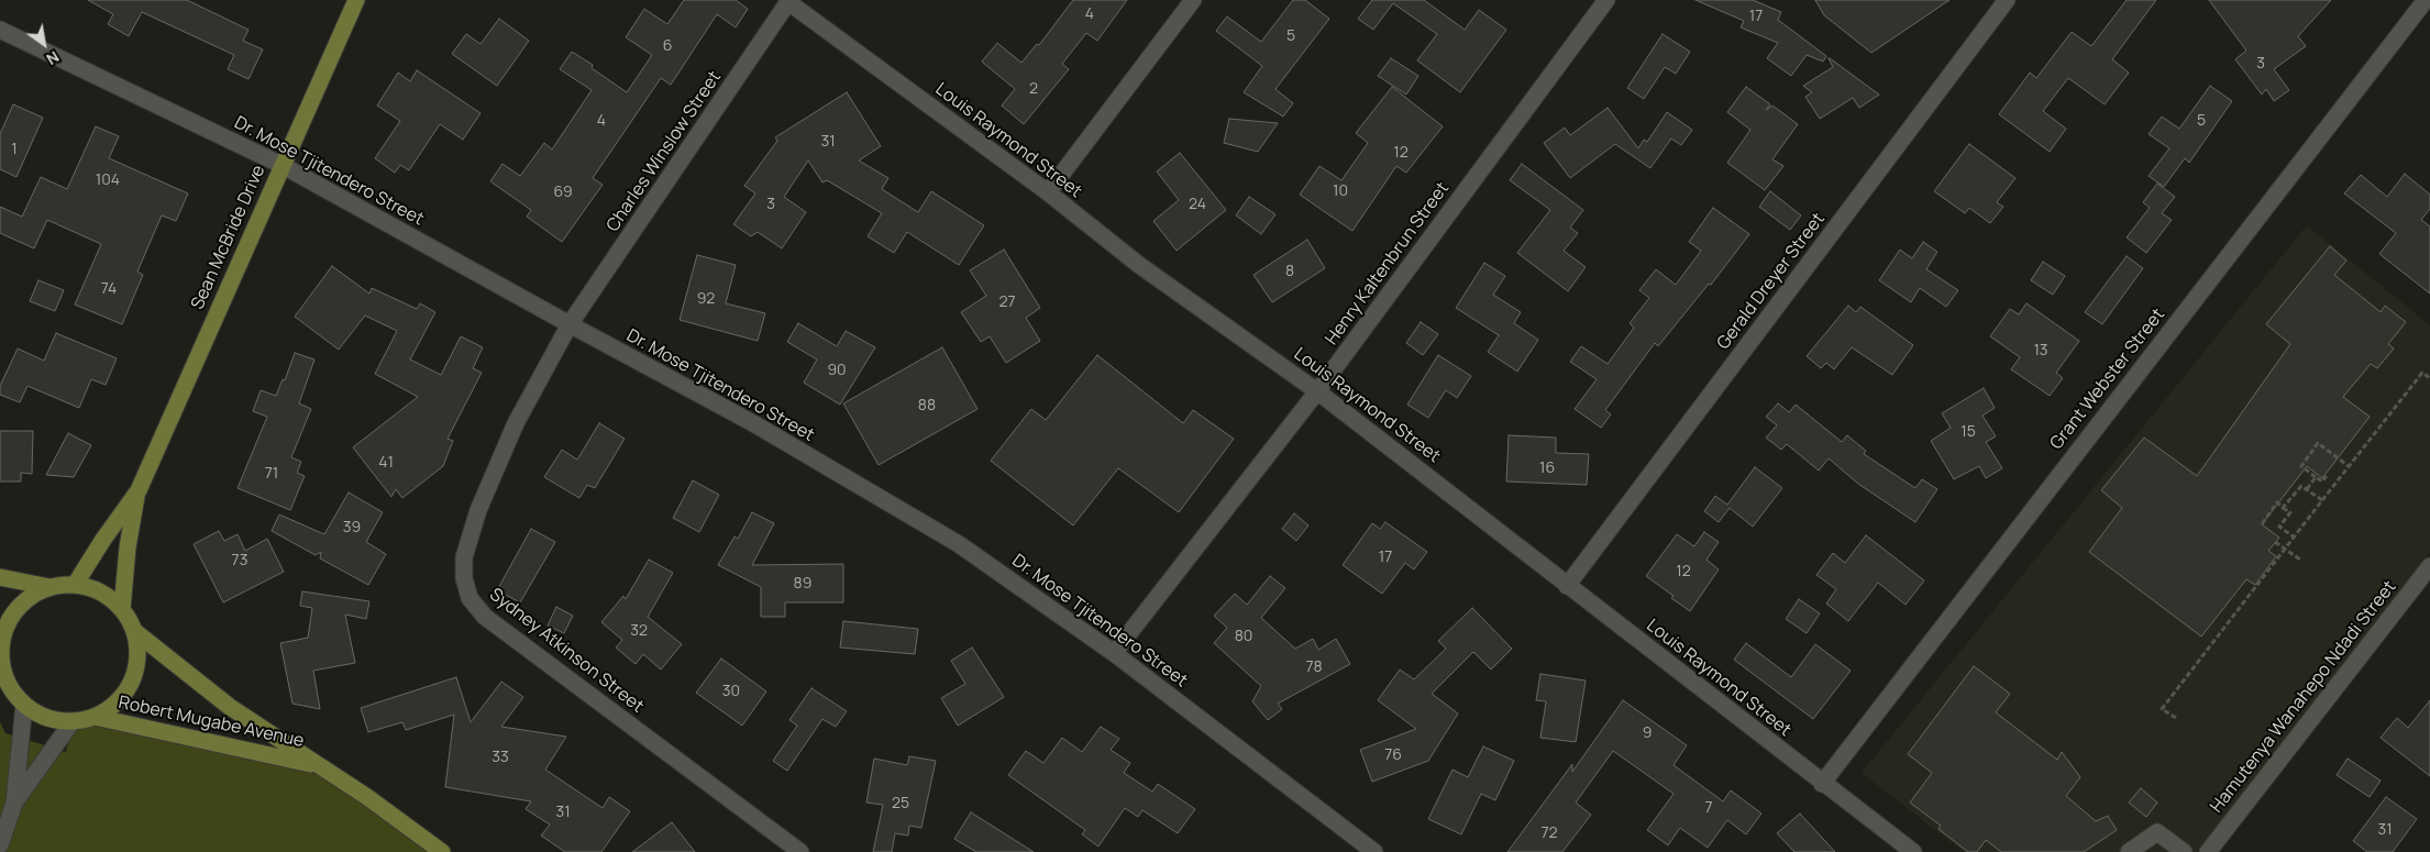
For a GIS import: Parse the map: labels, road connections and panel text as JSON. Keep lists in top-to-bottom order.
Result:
{
  "streets": {
    "main road": ["Sean McBride Drive", "Robert Mugabe Avenue"],
    "street": [
      "Louis Raymond Street",
      "Charles Winslow Street",
      "Dr. Mose Tjitendero Street",
      "Henry Kaltenbrun Street",
      "Gerald Dreyer Street",
      "Grant Webster Street",
      "Sydney Atkinson Street",
      "Hamutenya Wanahepo Ndadi Street"
    ]
  },
  "crossings": [
    ["Louis Raymond Street", "Charles Winslow Street"],
    ["Louis Raymond Street", "Henry Kaltenbrun Street"],
    ["Louis Raymond Street", "Gerald Dreyer Street"],
    ["Louis Raymond Street", "Grant Webster Street"],
    ["Charles Winslow Street", "Dr. Mose Tjitendero Street"],
    ["Charles Winslow Street", "Sydney Atkinson Street"],
    ["Dr. Mose Tjitendero Street", "Sean McBride Drive"],
    ["Dr. Mose Tjitendero Street", "Henry Kaltenbrun Street"],
    ["Dr. Mose Tjitendero Street", "Sydney Atkinson Street"],
    ["Sean McBride Drive", "Robert Mugabe Avenue"]
  ],
  "house_numbers": [
    "4",
    "17",
    "5",
    "6",
    "3",
    "2",
    "4",
    "5",
    "31",
    "1",
    "12",
    "104",
    "10",
    "69",
    "3",
    "24",
    "8",
    "74",
    "92",
    "27",
    "13",
    "90",
    "88",
    "15",
    "41",
    "16",
    "71",
    "39",
    "17",
    "73",
    "12",
    "89",
    "32",
    "80",
    "78",
    "30",
    "9",
    "76",
    "33",
    "25",
    "7",
    "31",
    "31",
    "72"
  ],
  "north": "bottom right"
}
